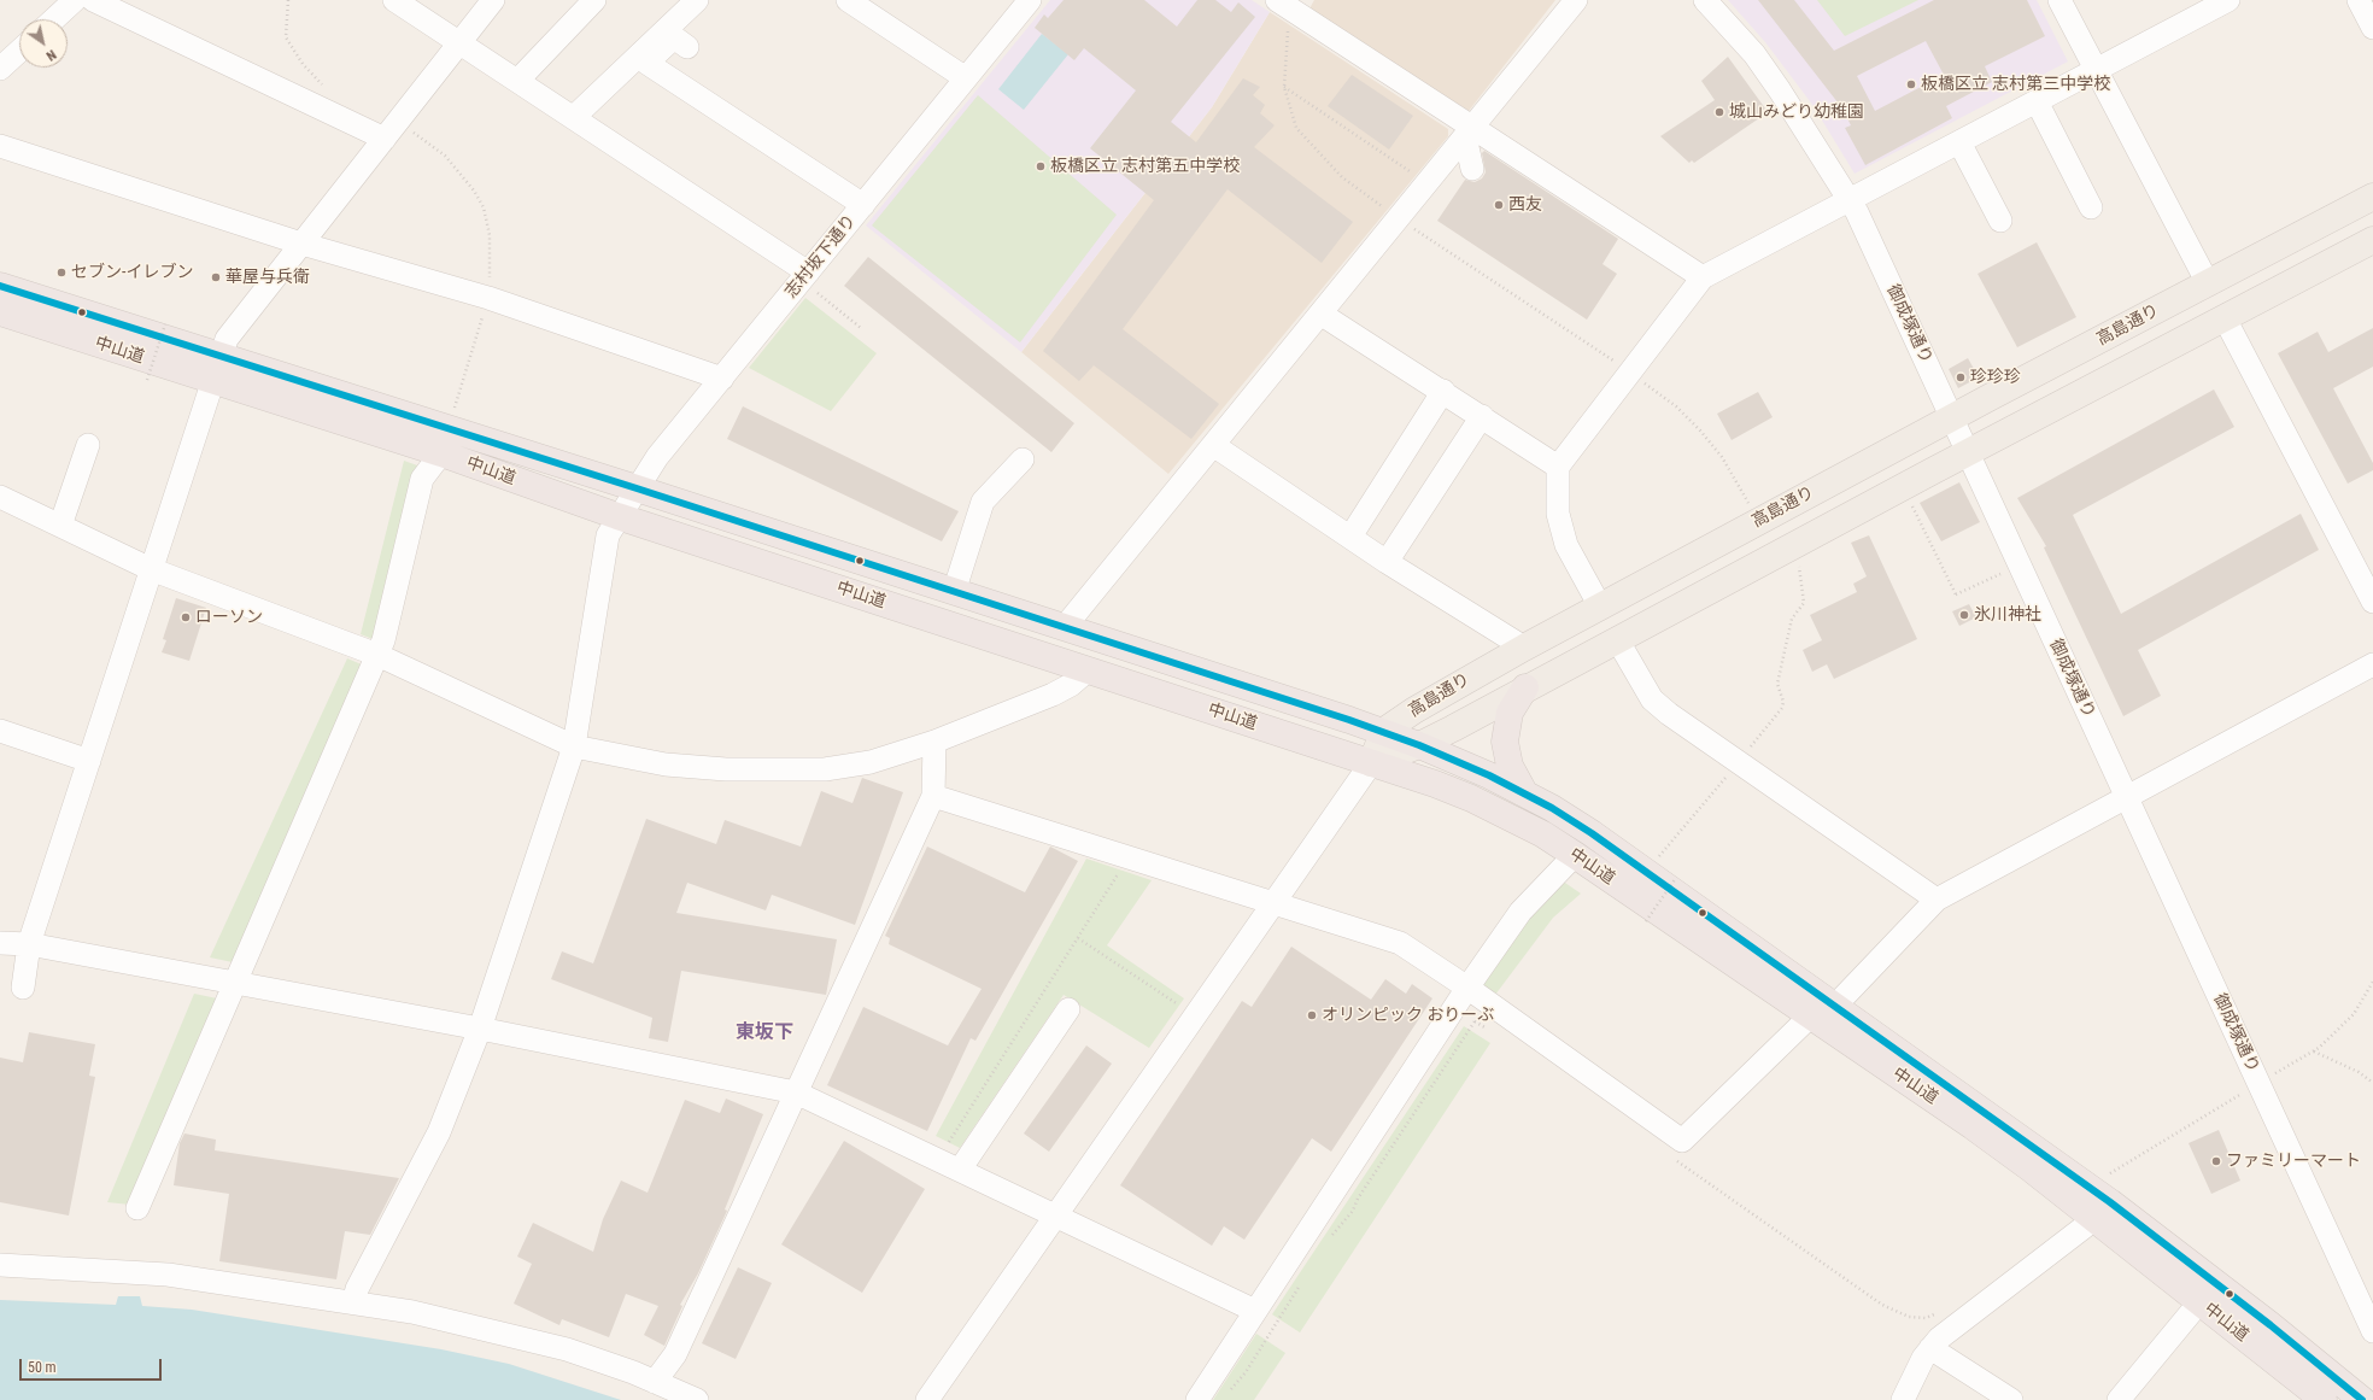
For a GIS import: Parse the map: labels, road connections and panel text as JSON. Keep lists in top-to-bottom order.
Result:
{
  "streets": {
    "highway": ["中山道"],
    "main road": ["高島通り"],
    "street": ["志村坂下通り", "御成塚通り"]
  },
  "crossings": [
    ["志村坂下通り", "中山道"],
    ["御成塚通り", "高島通り"],
    ["高島通り", "中山道"]
  ],
  "districts": ["東坂下"],
  "places": [
    "板橋区立 志村第三中学校",
    "城山みどり幼稚園",
    "板橋区立 志村第五中学校",
    "西友",
    "セブン-イレブン",
    "華屋与兵衛",
    "珍珍珍",
    "氷川神社",
    "ローソン",
    "オリンピック おりーぶ",
    "ファミリーマート"
  ],
  "scale_bar": "50 m",
  "north": "bottom right"
}
